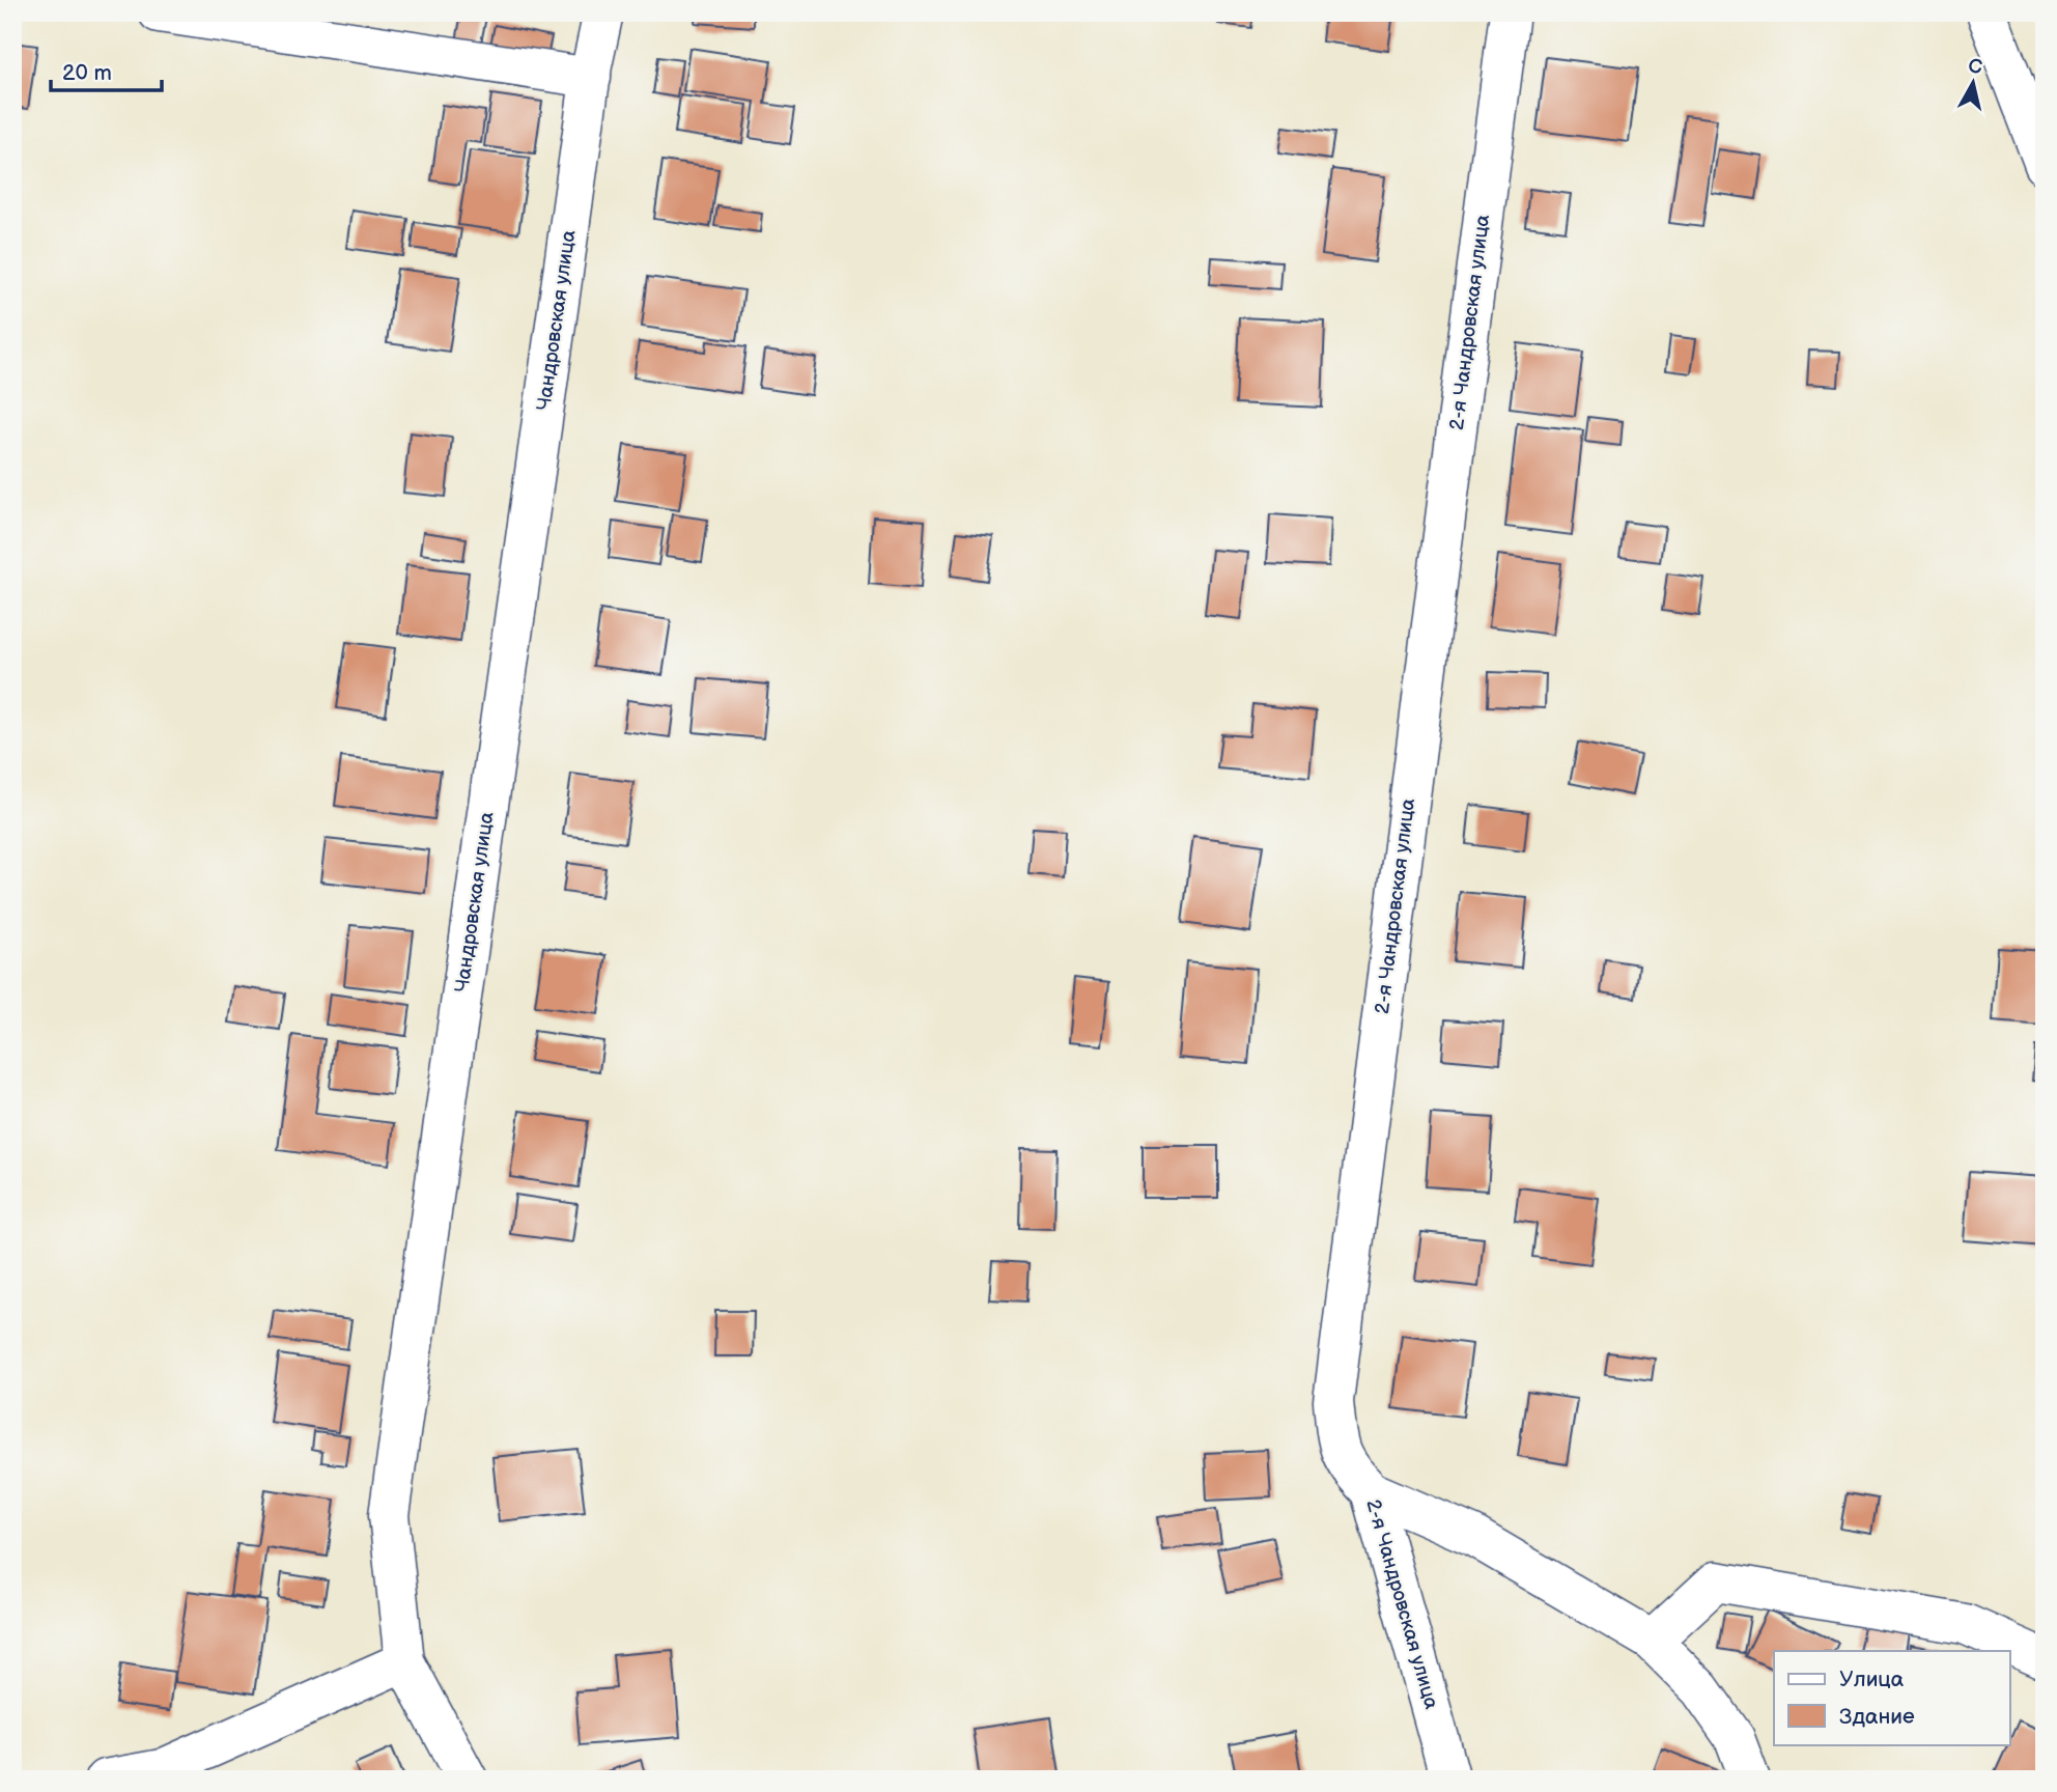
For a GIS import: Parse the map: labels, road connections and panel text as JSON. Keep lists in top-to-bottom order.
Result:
{
  "streets": {
    "street": ["Чандровская улица", "2-я Чандровская улица"]
  },
  "legend": ["Улица", "Здание"],
  "scale_bar": "20 m",
  "north": "top"
}
